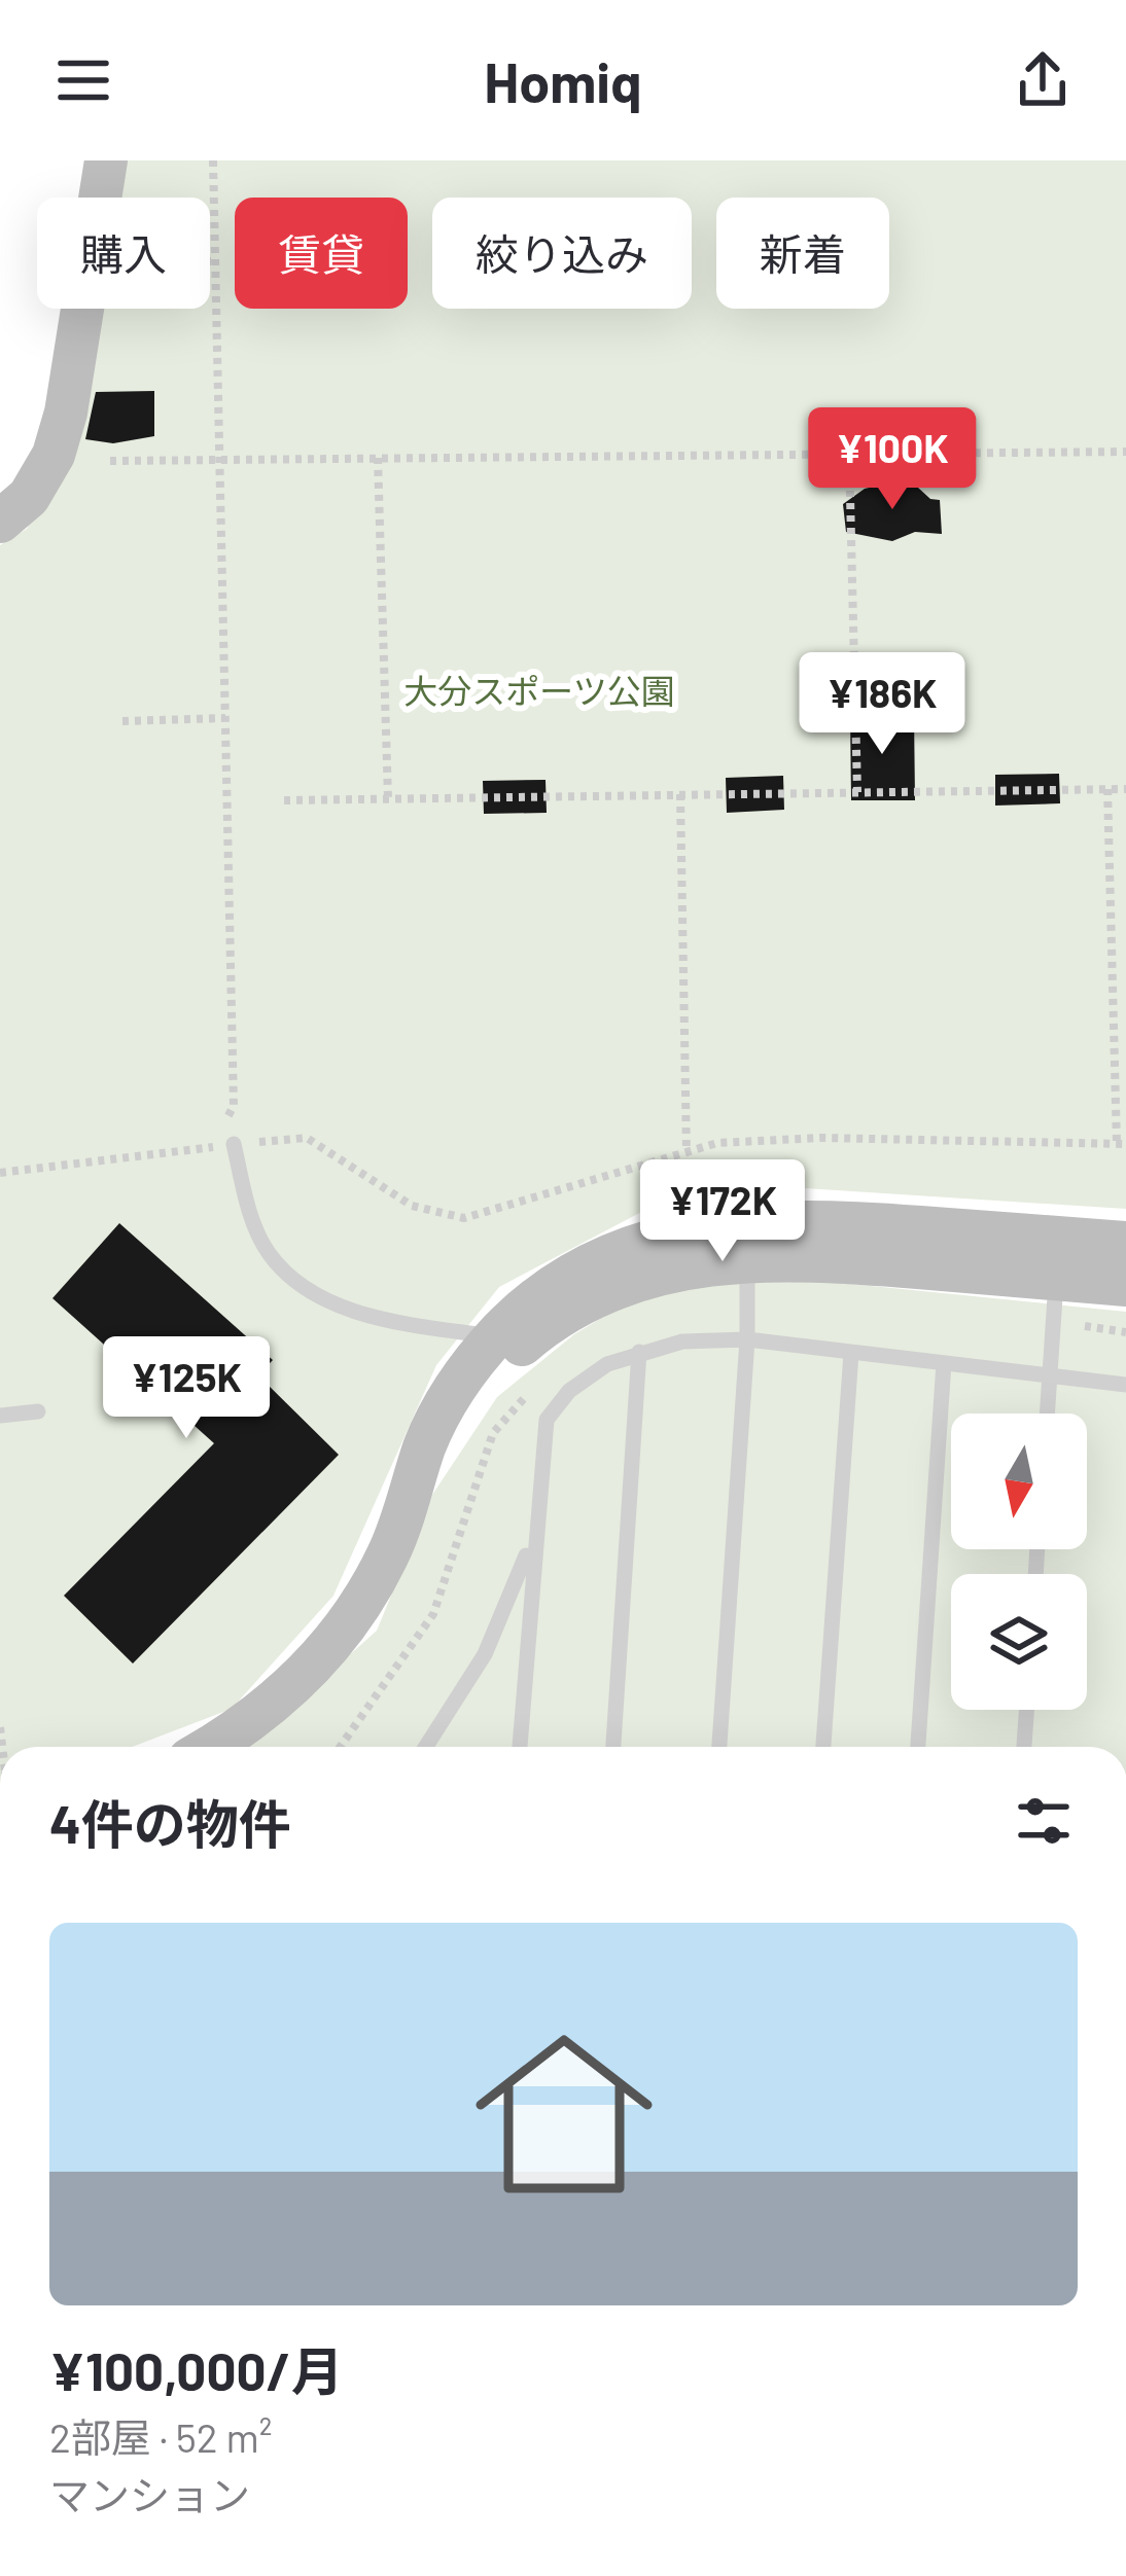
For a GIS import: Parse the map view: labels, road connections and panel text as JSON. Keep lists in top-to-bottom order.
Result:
{
  "parks": ["大分スポーツ公園"],
  "north": "bottom",
  "page": {
    "header": "Homiq",
    "chip": [
      "購入",
      "賃貸",
      "絞り込み",
      "新着"
    ],
    "price": [
      "¥100K",
      "¥186K",
      "¥172K",
      "¥125K"
    ],
    "heading": "4件の物件",
    "list": [
      {
        "name": "¥100,000/月",
        "note": "2部屋 · 52 m² · マンション"
      }
    ]
  }
}
